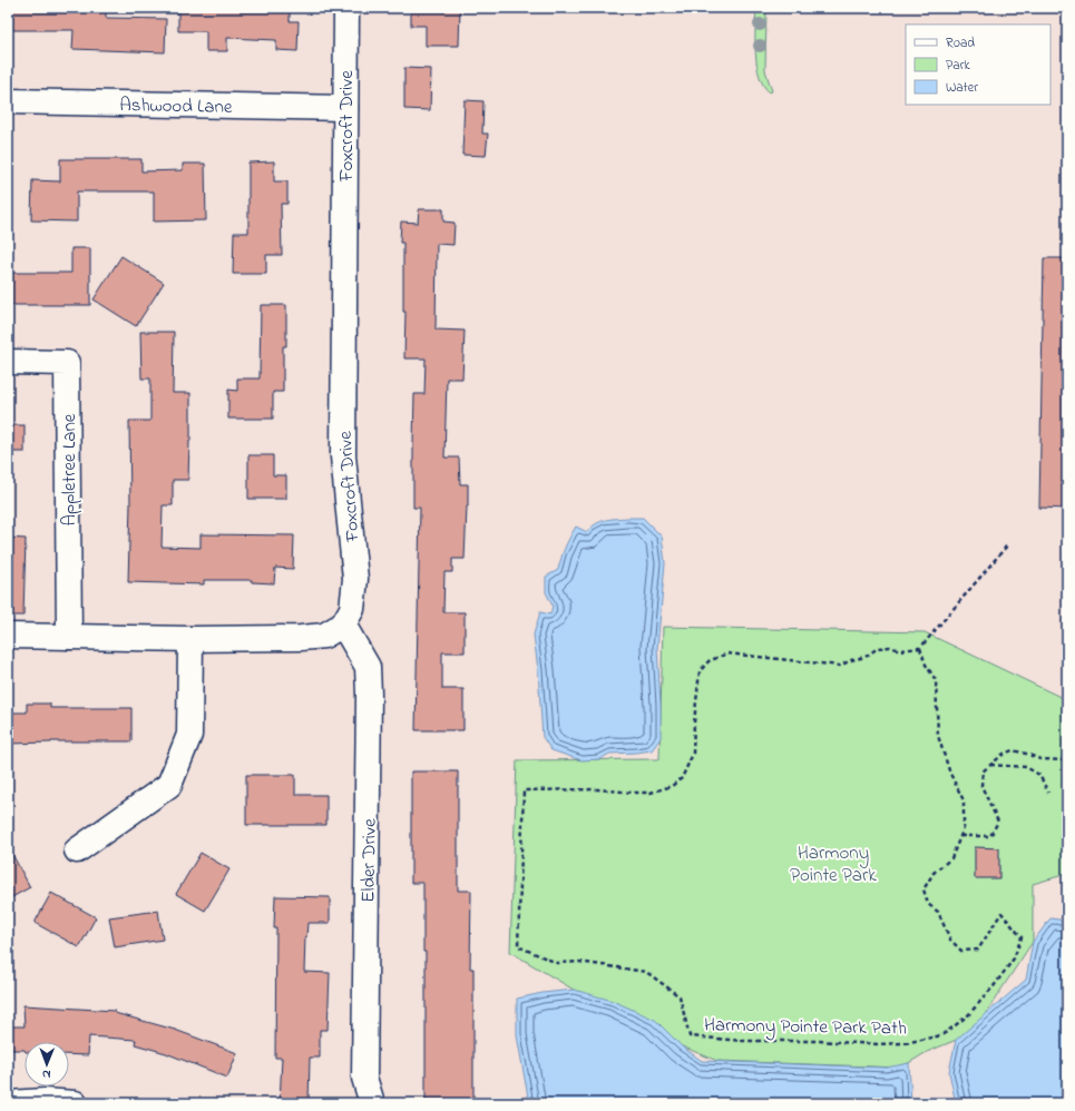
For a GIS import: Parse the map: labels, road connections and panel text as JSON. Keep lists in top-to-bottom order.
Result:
{
  "streets": {
    "street": [
      "Ashwood Lane",
      "Foxcroft Drive",
      "Appletree Lane",
      "Elder Drive"
    ],
    "path": ["Harmony Pointe Park Path"]
  },
  "crossings": [
    ["Ashwood Lane", "Foxcroft Drive"],
    ["Foxcroft Drive", "Elder Drive"]
  ],
  "parks": ["Harmony Pointe Park"],
  "legend": ["Road", "Park", "Water"],
  "north": "bottom"
}
